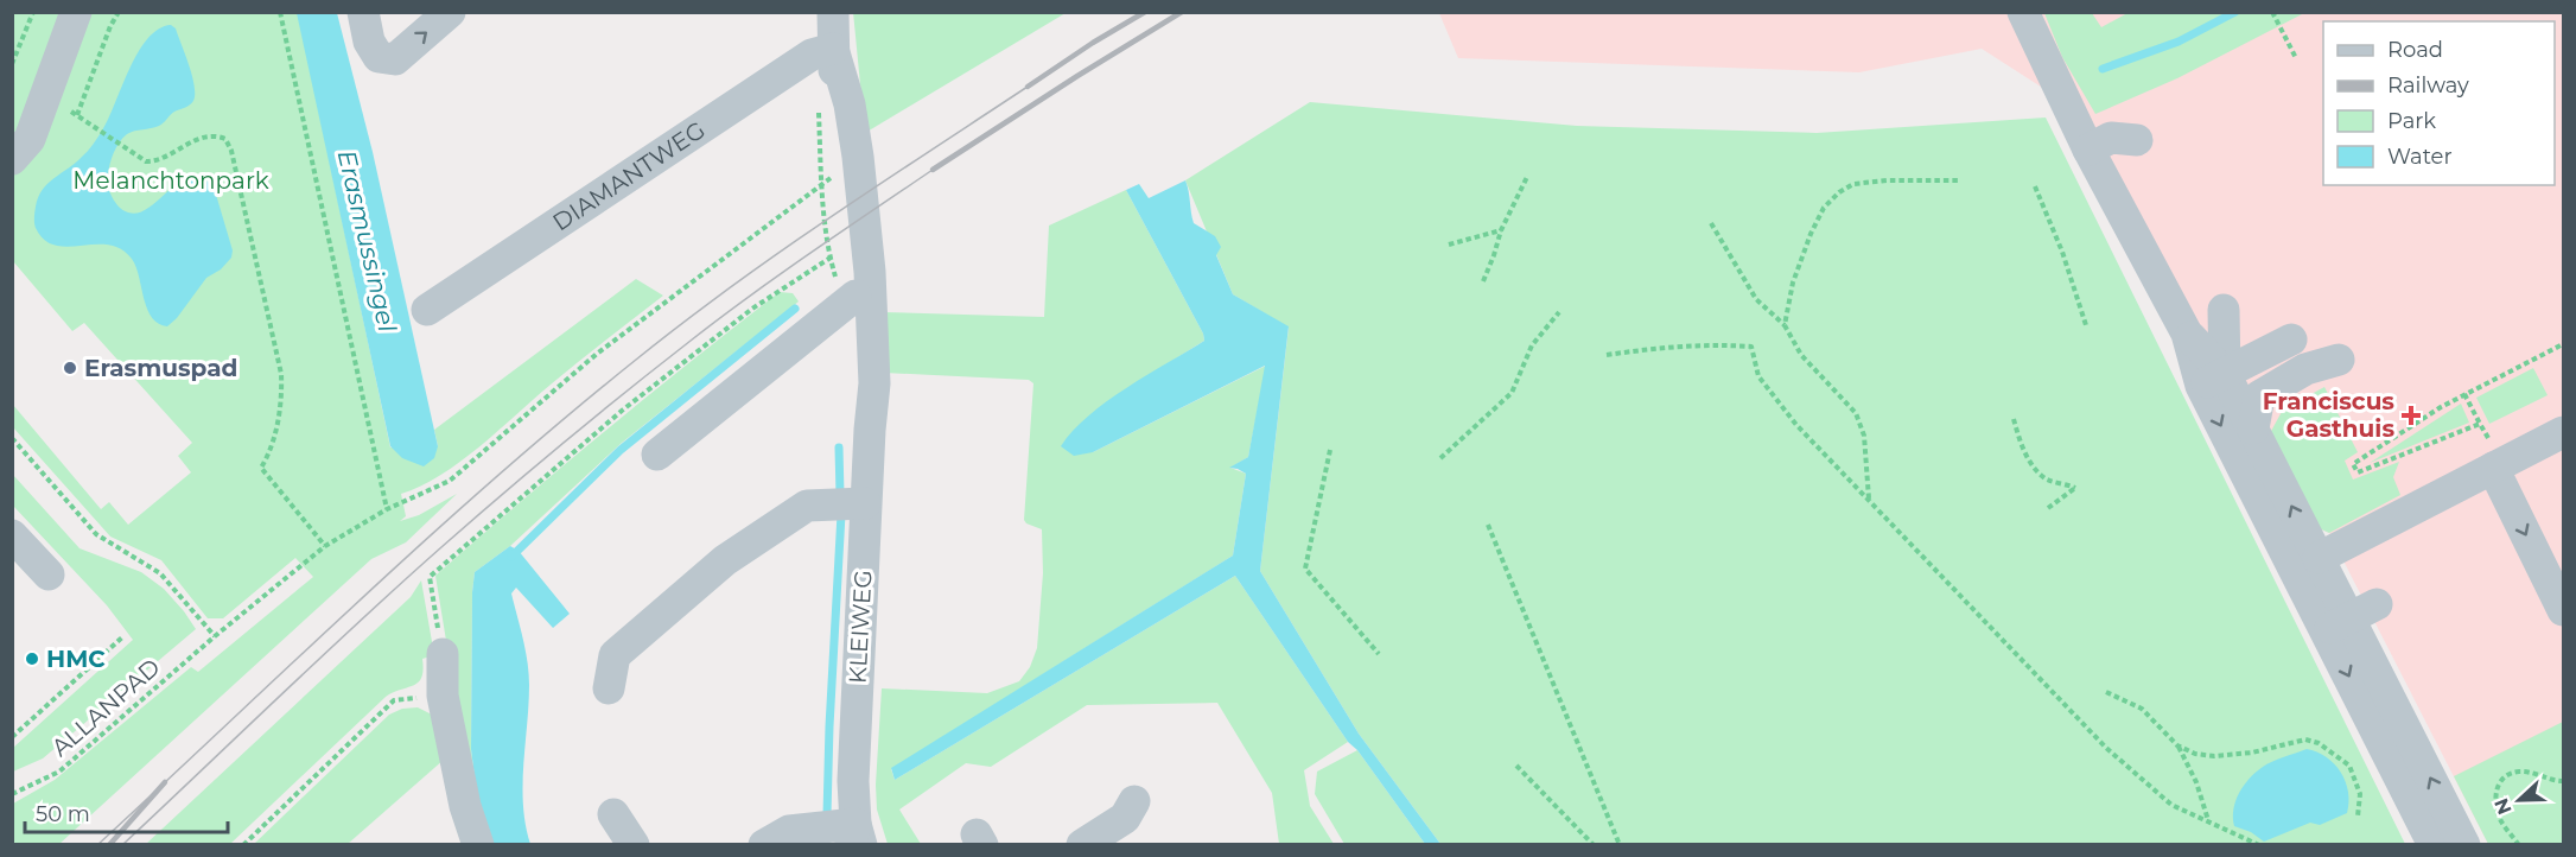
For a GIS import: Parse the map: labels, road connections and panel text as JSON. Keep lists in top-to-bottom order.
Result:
{
  "streets": {
    "street": ["DIAMANTWEG", "KLEIWEG"],
    "path": ["ALLANPAD"]
  },
  "crossings": [
    ["DIAMANTWEG", "KLEIWEG"]
  ],
  "water": ["Erasmussingel"],
  "parks": ["Melanchtonpark"],
  "places": {
    "other": ["Erasmuspad", "HMC"],
    "health": ["Franciscus Gasthuis"]
  },
  "legend": [
    "Road",
    "Railway",
    "Park",
    "Water"
  ],
  "scale_bar": "50 m",
  "north": "left"
}
